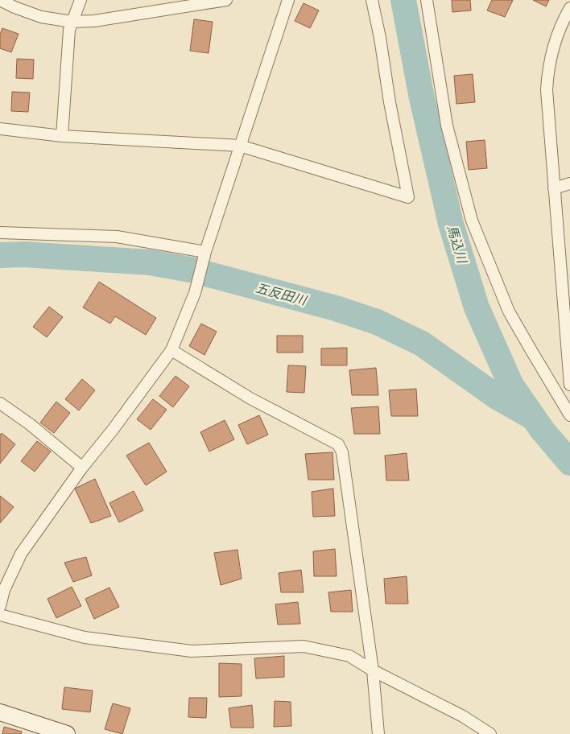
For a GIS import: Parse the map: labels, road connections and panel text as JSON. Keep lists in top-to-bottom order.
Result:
{
  "water": ["馬込川", "五反田川"]
}
